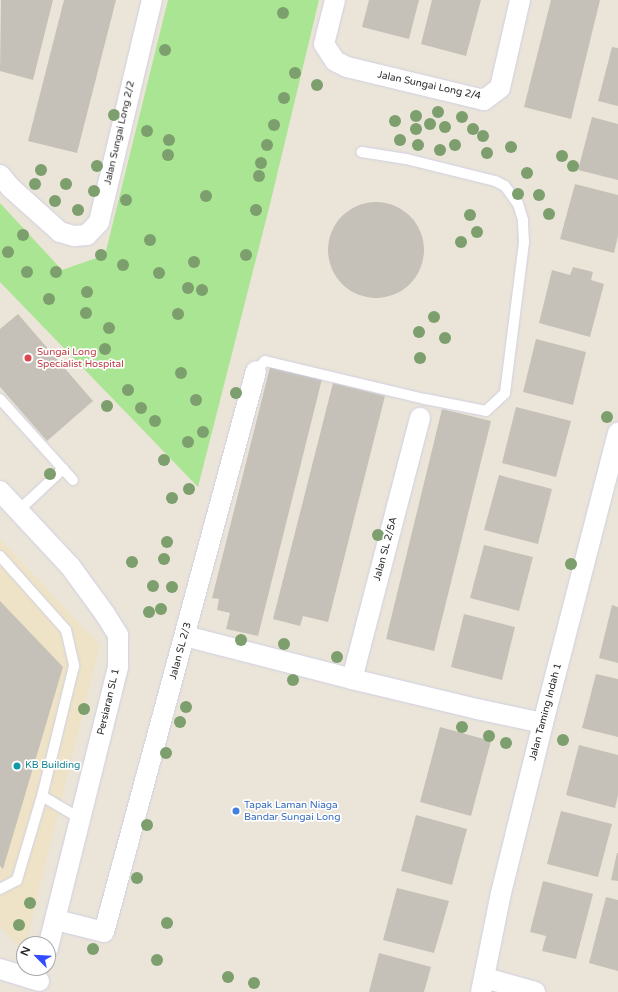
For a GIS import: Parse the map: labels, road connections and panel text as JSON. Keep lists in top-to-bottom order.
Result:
{
  "streets": {
    "street": [
      "Jalan Sungai Long 2/4",
      "Jalan Sungai Long 2/2",
      "Jalan SL 2/5A",
      "Jalan SL 2/3",
      "Persiaran SL 1",
      "Jalan Taming Indah 1"
    ]
  },
  "crossings": [
    ["Jalan SL 2/3", "Persiaran SL 1"]
  ],
  "places": ["Sungai Long Specialist Hospital", "KB Building", "Tapak Laman Niaga Bandar Sungai Long"],
  "north": "top left"
}
